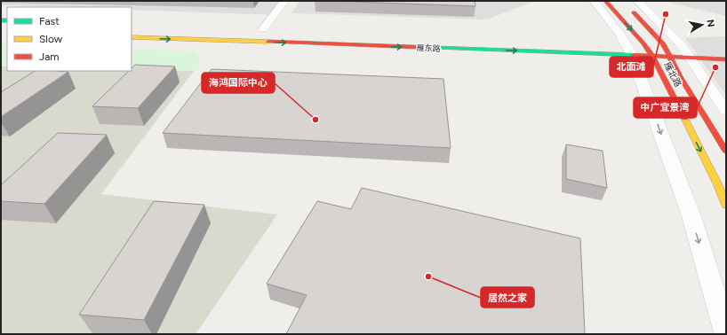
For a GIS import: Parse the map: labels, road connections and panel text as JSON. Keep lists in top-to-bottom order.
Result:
{
  "streets": {
    "main road": ["雁东路", "雁北路"]
  },
  "crossings": [
    ["雁东路", "雁北路"]
  ],
  "one_way": ["雁东路"],
  "places": [
    "北面滩",
    "中广宜景湾",
    "海鸿国际中心",
    "居然之家"
  ],
  "legend": ["Fast", "Slow", "Jam"],
  "north": "right"
}
